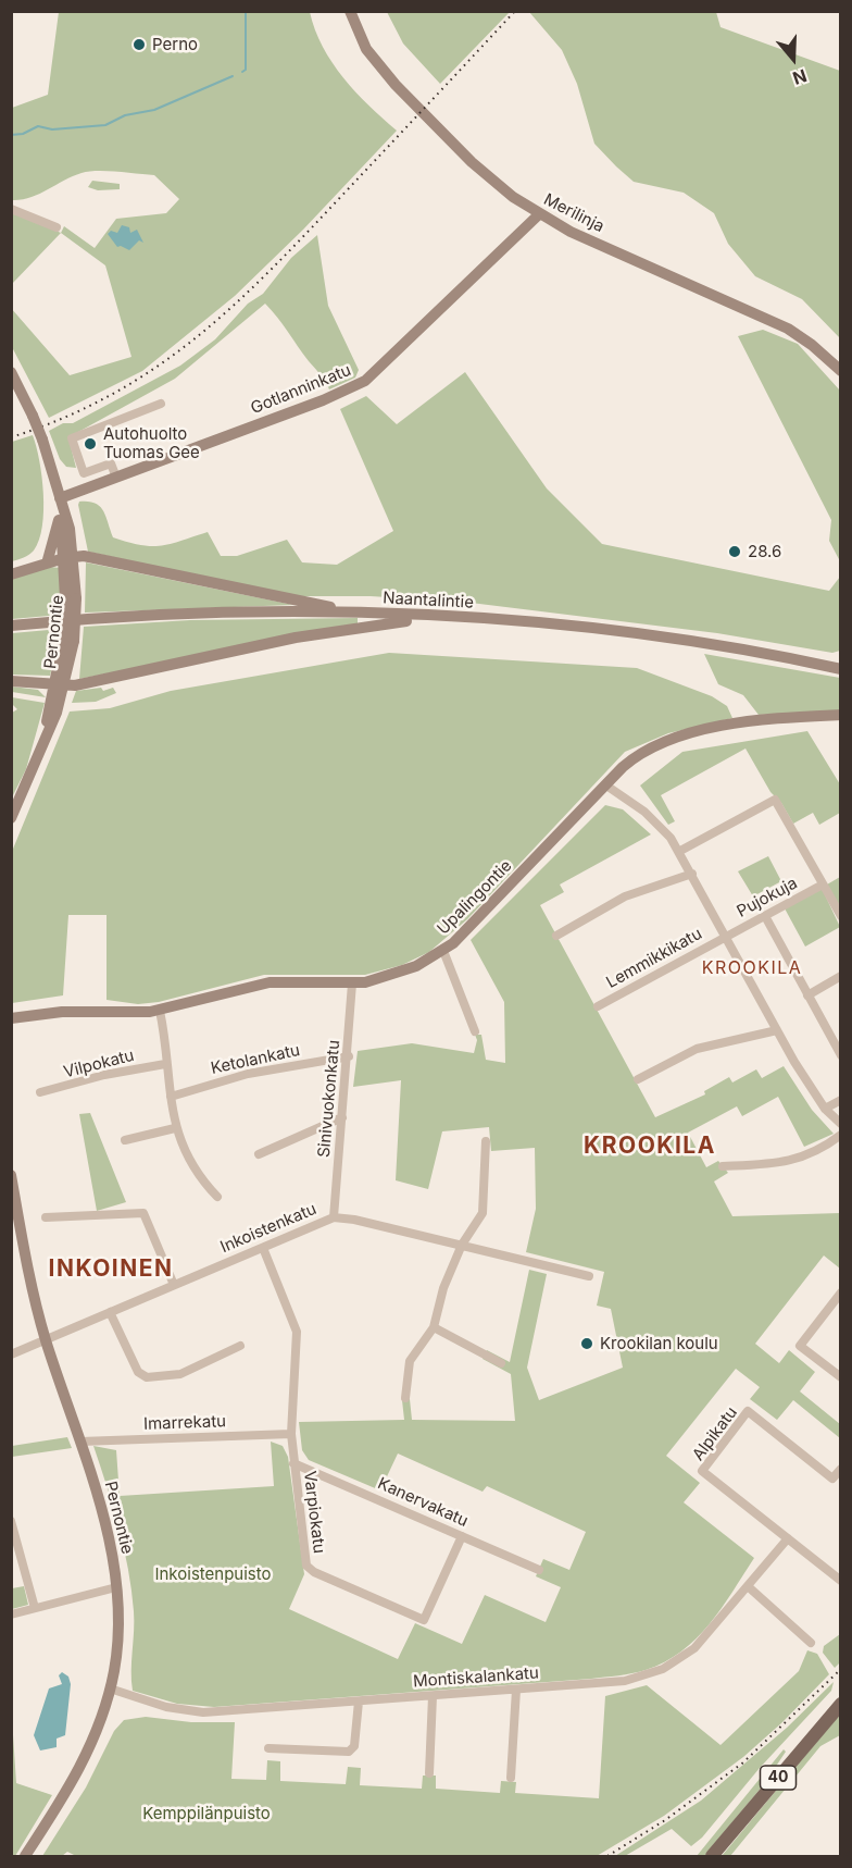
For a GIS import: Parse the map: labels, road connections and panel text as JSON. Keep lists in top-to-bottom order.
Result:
{
  "streets": {
    "main road": ["40"],
    "street": [
      "Merilinja",
      "Gotlanninkatu",
      "Naantalintie",
      "Pernontie",
      "Upalingontie",
      "Pujokuja",
      "Lemmikkikatu",
      "Ketolankatu",
      "Vilpokatu",
      "Sinivuokonkatu",
      "Inkoistenkatu",
      "Imarrekatu",
      "Alpikatu",
      "Kanervakatu",
      "Varpiokatu",
      "Montiskalankatu"
    ]
  },
  "crossings": [
    ["Merilinja", "Gotlanninkatu"],
    ["Gotlanninkatu", "Pernontie"],
    ["Pernontie", "Inkoistenkatu"],
    ["Pernontie", "Imarrekatu"],
    ["Pernontie", "Montiskalankatu"],
    ["Upalingontie", "Sinivuokonkatu"],
    ["Pujokuja", "Lemmikkikatu"],
    ["Ketolankatu", "Sinivuokonkatu"],
    ["Sinivuokonkatu", "Inkoistenkatu"],
    ["Inkoistenkatu", "Varpiokatu"],
    ["Imarrekatu", "Varpiokatu"],
    ["Alpikatu", "Montiskalankatu"],
    ["Kanervakatu", "Varpiokatu"]
  ],
  "districts": ["KROOKILA", "KROOKILA", "INKOINEN"],
  "parks": ["Inkoistenpuisto", "Kemppilänpuisto"],
  "places": [
    "Perno",
    "Autohuolto Tuomas Gee",
    "28.6",
    "Krookilan koulu"
  ],
  "north": "bottom"
}
